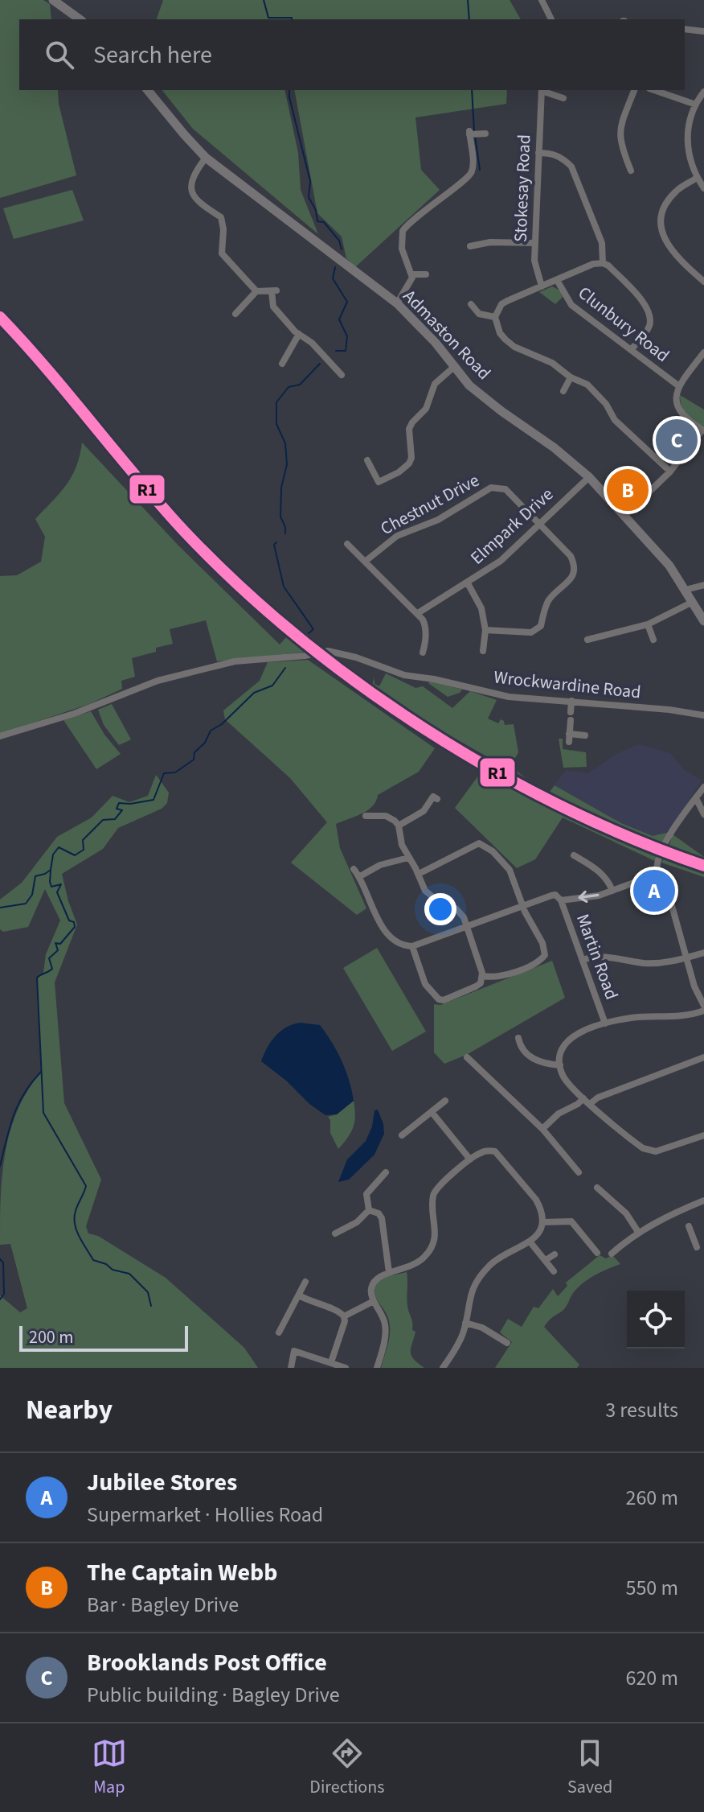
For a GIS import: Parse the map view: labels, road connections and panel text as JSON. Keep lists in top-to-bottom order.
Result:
{
  "streets": {
    "street": [
      "Stokesay Road",
      "Clunbury Road",
      "Admaston Road",
      "Chestnut Drive",
      "Elmpark Drive",
      "Wrockwardine Road",
      "Martin Road"
    ]
  },
  "crossings": [
    ["Admaston Road", "Elmpark Drive"],
    ["Chestnut Drive", "Elmpark Drive"]
  ],
  "lines": ["transit line R1"],
  "scale_bar": "200 m",
  "page": {
    "search": "Search here",
    "pins": ["C", "B", "A"],
    "scale": "200 m",
    "heading": ["Nearby", "3 results"],
    "list": [
      {
        "mark": "A",
        "name": "Jubilee Stores",
        "note": "Supermarket · Hollies Road",
        "value": "260 m"
      },
      {
        "mark": "B",
        "name": "The Captain Webb",
        "note": "Bar · Bagley Drive",
        "value": "550 m"
      },
      {
        "mark": "C",
        "name": "Brooklands Post Office",
        "note": "Public building · Bagley Drive",
        "value": "620 m"
      }
    ],
    "nav": ["Map", "Directions", "Saved"]
  }
}
